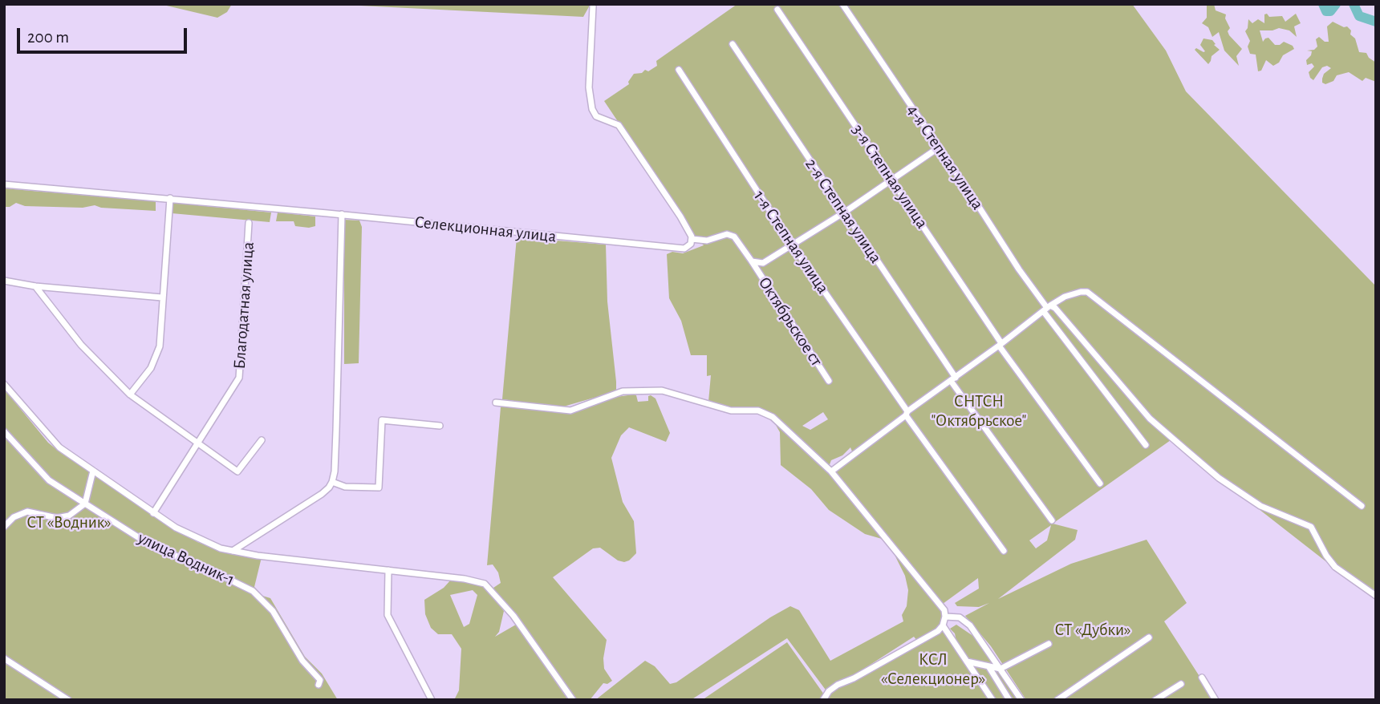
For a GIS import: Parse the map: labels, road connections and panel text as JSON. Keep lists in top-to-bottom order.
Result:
{
  "streets": {
    "street": [
      "4-я Степная улица",
      "3-я Степная улица",
      "2-я Степная улица",
      "Селекционная улица",
      "1-я Степная улица",
      "Благодатная улица",
      "Октябрьское ст",
      "улица Водник-1"
    ]
  },
  "crossings": [
    ["4-я Степная улица", "Октябрьское ст"],
    ["3-я Степная улица", "Октябрьское ст"],
    ["2-я Степная улица", "Октябрьское ст"],
    ["Селекционная улица", "Октябрьское ст"],
    ["1-я Степная улица", "Октябрьское ст"]
  ],
  "parks": [
    "СНТСН \"Октябрьское\"",
    "СТ «Водник»",
    "СТ «Дубки»",
    "КСЛ «Селекционер»"
  ],
  "scale_bar": "200 m"
}
